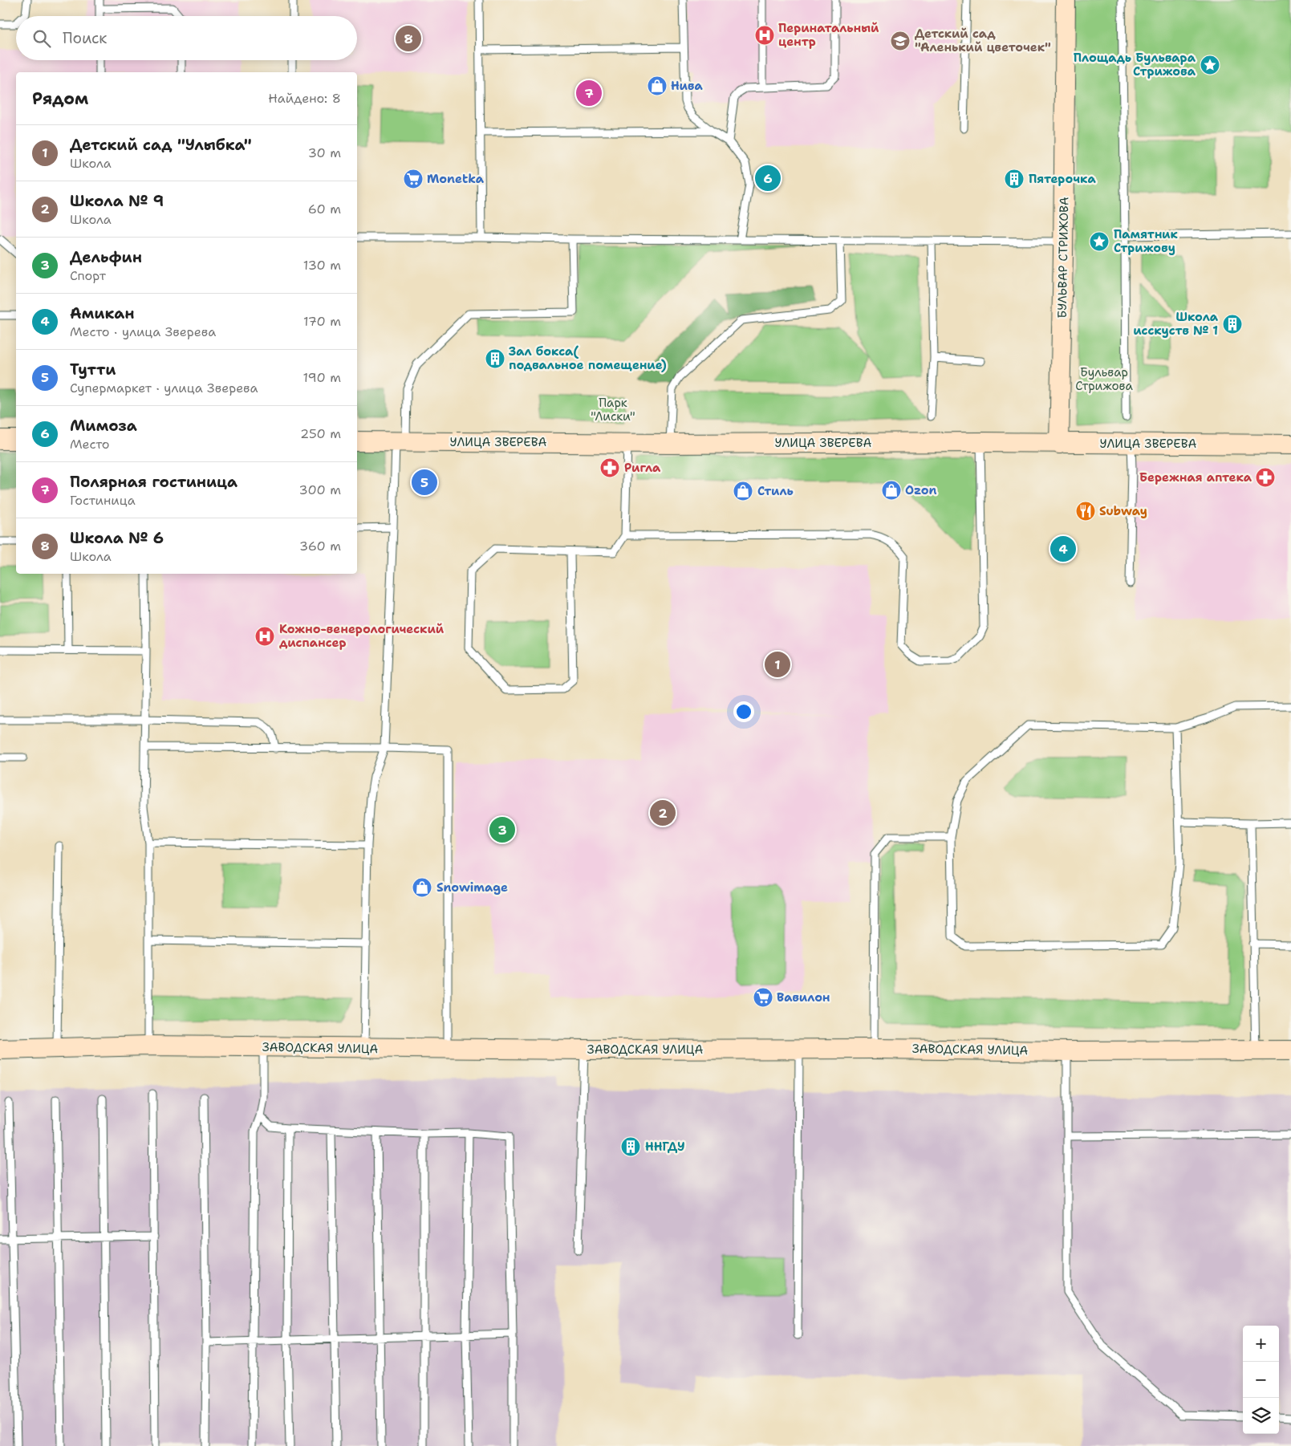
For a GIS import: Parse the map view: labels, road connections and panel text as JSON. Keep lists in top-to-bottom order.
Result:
{
  "streets": {
    "street": ["БУЛЬВАР СТРИЖОВА", "УЛИЦА ЗВЕРЕВА", "ЗАВОДСКАЯ УЛИЦА"]
  },
  "crossings": [
    ["БУЛЬВАР СТРИЖОВА", "УЛИЦА ЗВЕРЕВА"]
  ],
  "parks": ["Бульвар Стрижова", "Парк \"Лиски\""],
  "places": {
    "hospital": ["Перинатальный центр", "Кожно-венерологический диспансер"],
    "school or university": ["Детский сад \"Аленький цветочек\""],
    "place": ["Площадь Бульвара Стрижова", "Памятник Стрижову"],
    "shop": [
      "Нива",
      "Ozon",
      "Стиль",
      "Snowimage"
    ],
    "supermarket": ["Monetka", "Вавилон"],
    "building": [
      "Пятерочка",
      "Школа исскуств № 1",
      "Зал бокса( подвальное помещение)",
      "ННГДУ"
    ],
    "pharmacy": ["Ригла", "Бережная аптека"],
    "restaurant": ["Subway"]
  },
  "page": {
    "search": "Поиск",
    "pins": [
      "8",
      "7",
      "6",
      "5",
      "4",
      "1",
      "2",
      "3"
    ],
    "heading": ["Рядом", "Найдено: 8"],
    "list": [
      {
        "mark": "1",
        "name": "Детский сад \"Улыбка\"",
        "note": "Школа",
        "value": "30 m"
      },
      {
        "mark": "2",
        "name": "Школа № 9",
        "note": "Школа",
        "value": "60 m"
      },
      {
        "mark": "3",
        "name": "Дельфин",
        "note": "Спорт",
        "value": "130 m"
      },
      {
        "mark": "4",
        "name": "Амикан",
        "note": "Место · улица Зверева",
        "value": "170 m"
      },
      {
        "mark": "5",
        "name": "Тутти",
        "note": "Супермаркет · улица Зверева",
        "value": "190 m"
      },
      {
        "mark": "6",
        "name": "Мимоза",
        "note": "Место",
        "value": "250 m"
      },
      {
        "mark": "7",
        "name": "Полярная гостиница",
        "note": "Гостиница",
        "value": "300 m"
      },
      {
        "mark": "8",
        "name": "Школа № 6",
        "note": "Школа",
        "value": "360 m"
      }
    ],
    "map_buttons": ["+", "−"]
  }
}
